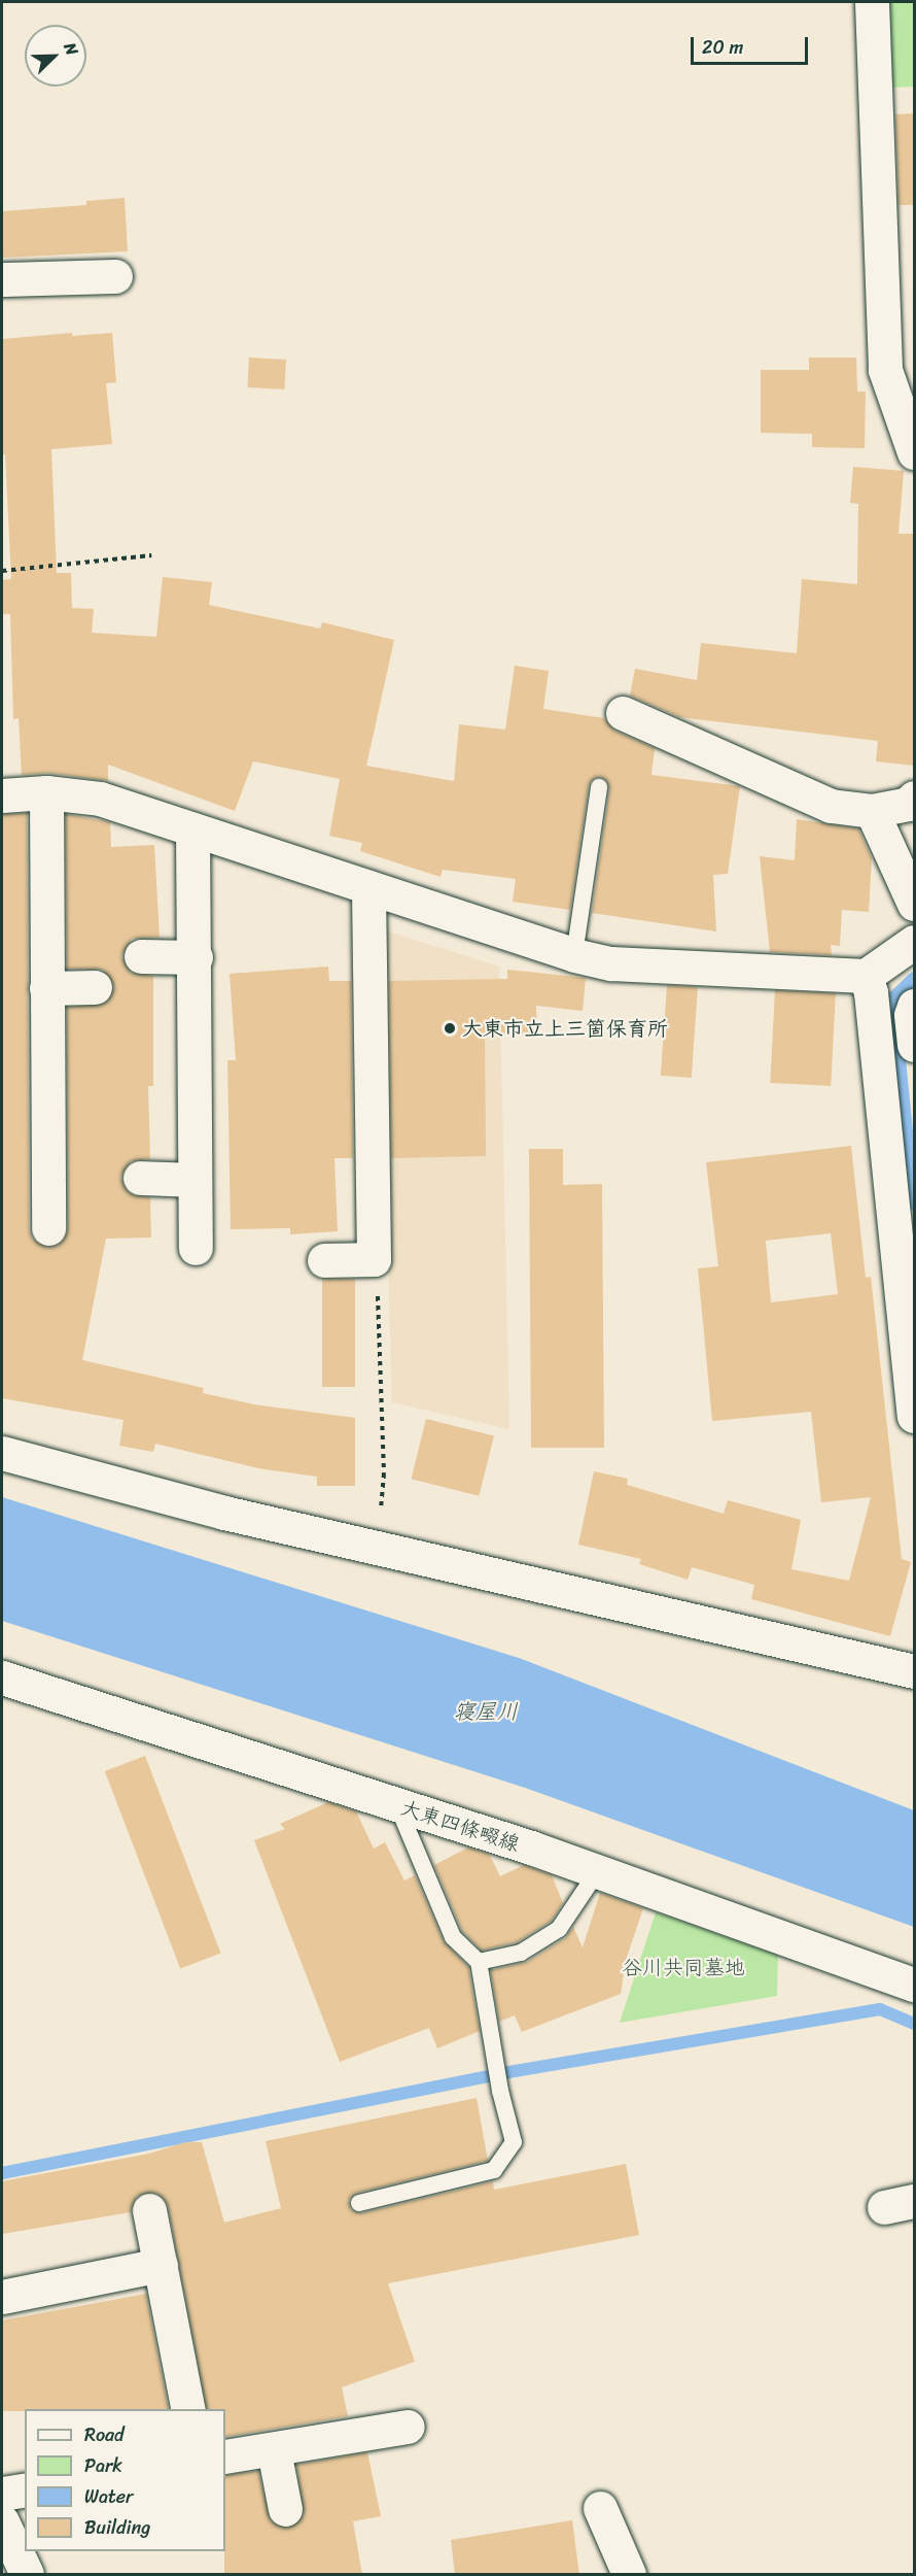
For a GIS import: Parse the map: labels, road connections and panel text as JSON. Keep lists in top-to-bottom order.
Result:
{
  "streets": {
    "street": ["大東四條畷線"]
  },
  "water": ["寝屋川"],
  "parks": ["谷川共同墓地"],
  "places": ["大東市立上三箇保育所"],
  "legend": [
    "Road",
    "Park",
    "Water",
    "Building"
  ],
  "scale_bar": "20 m",
  "north": "top right"
}
